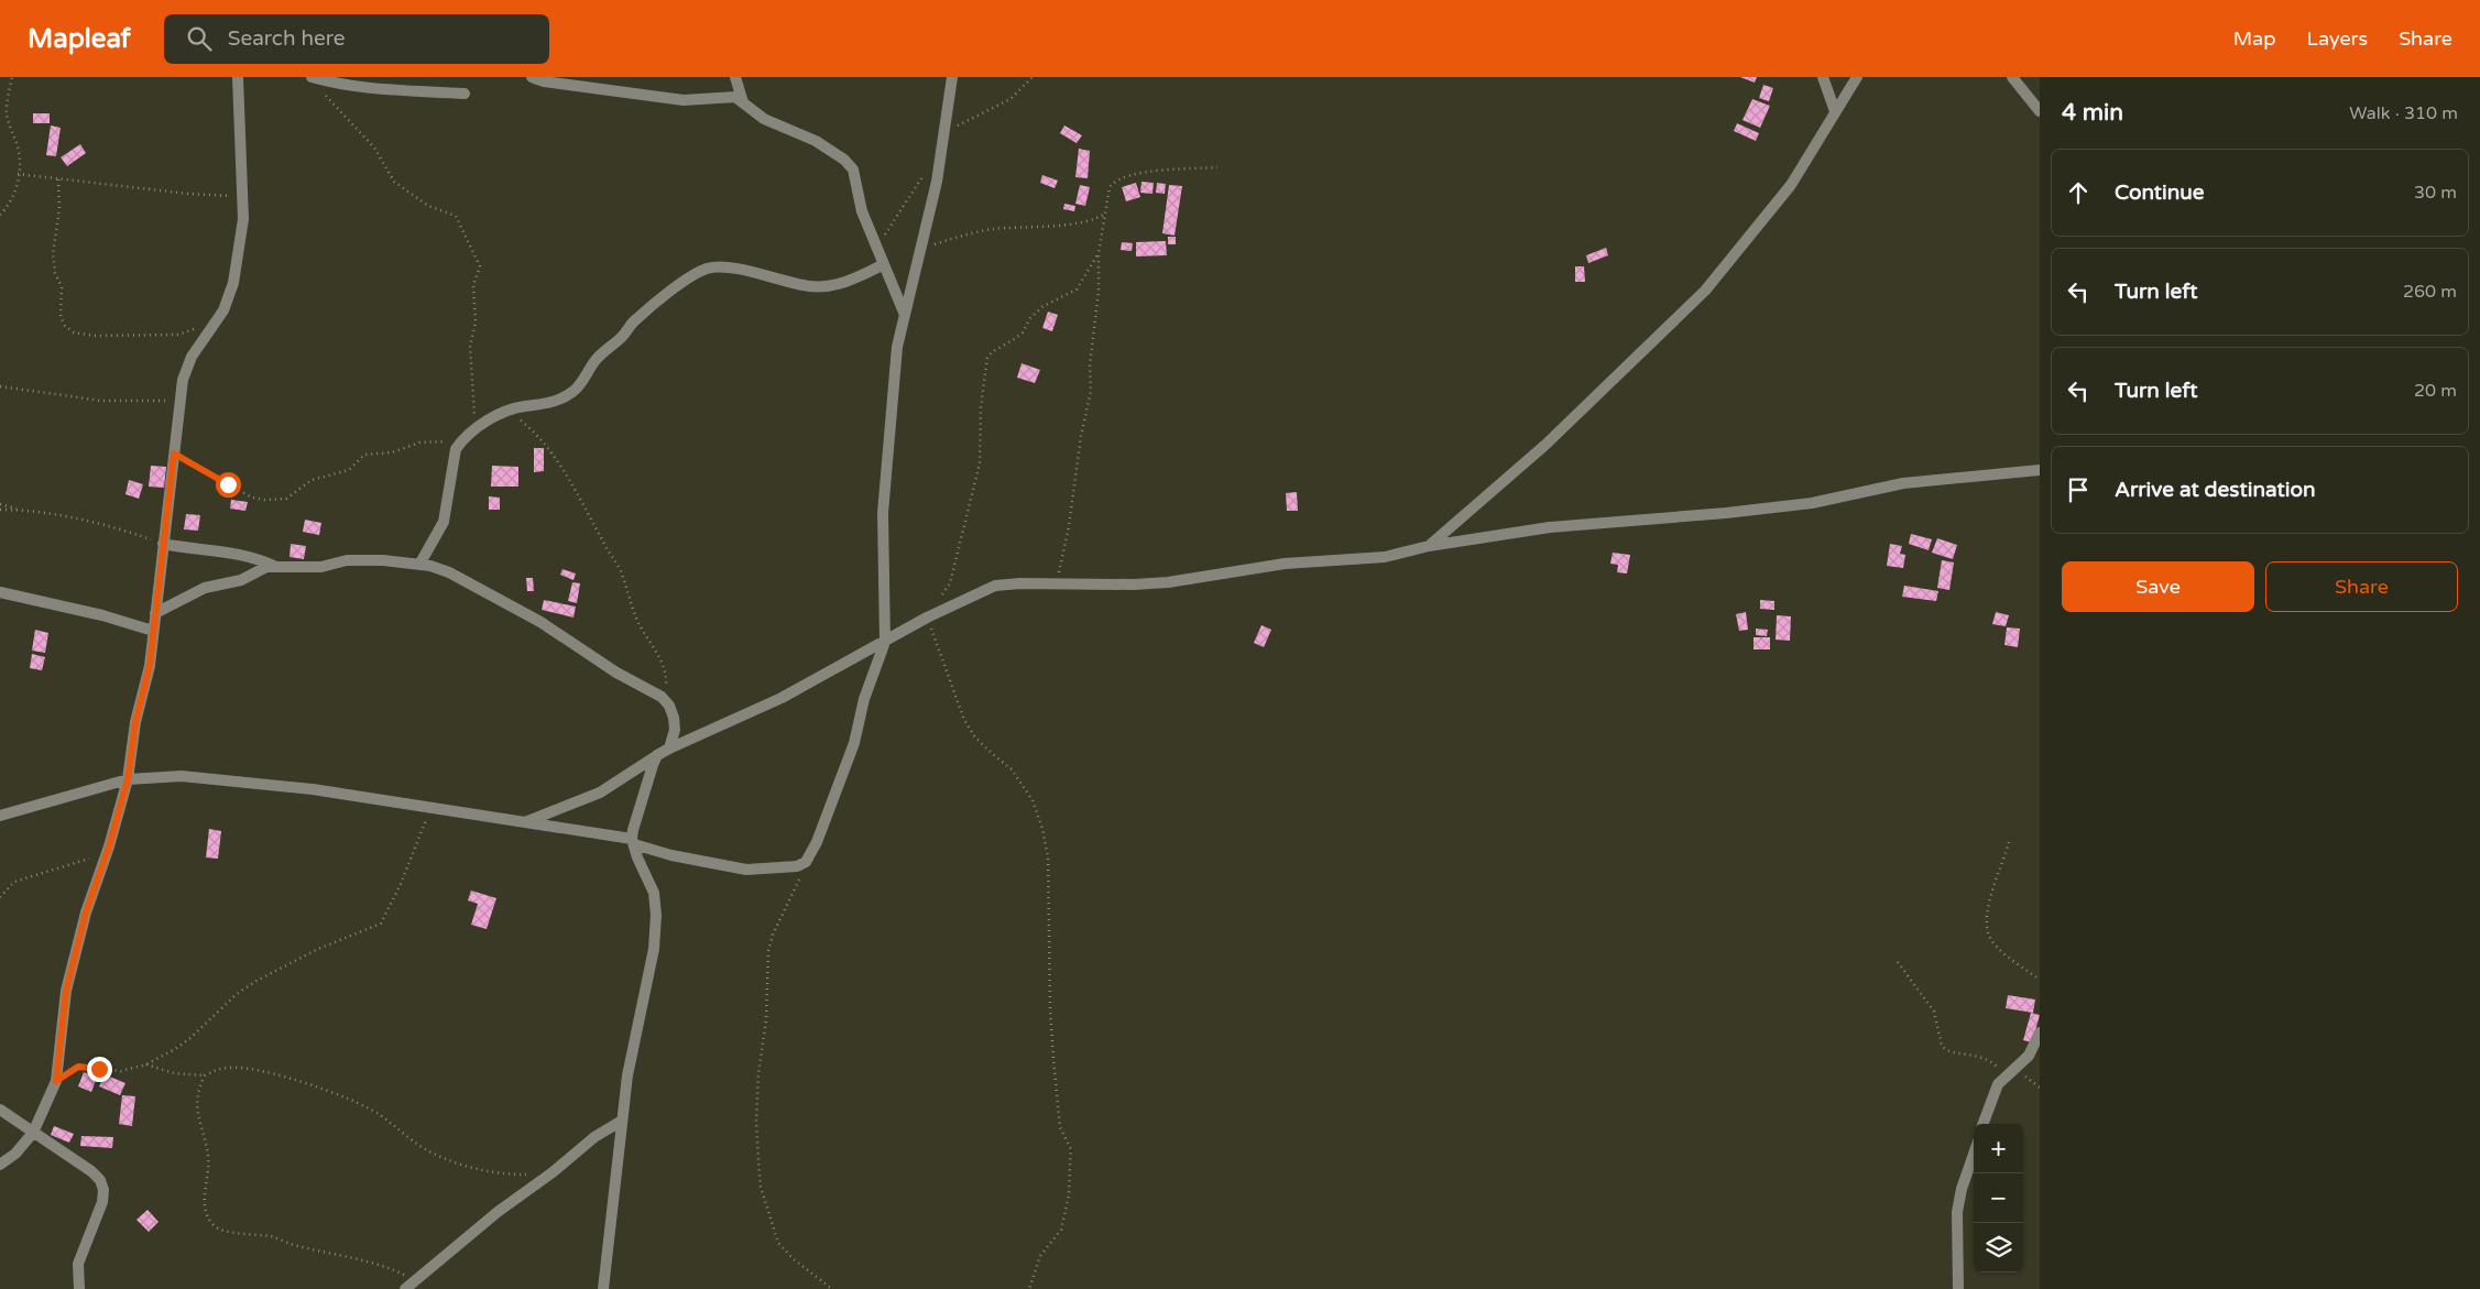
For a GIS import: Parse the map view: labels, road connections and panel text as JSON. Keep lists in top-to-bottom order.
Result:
{
  "page": {
    "header": "Mapleaf",
    "search": "Search here",
    "nav": ["Map", "Layers", "Share"],
    "heading": ["4 min", "Walk · 310 m"],
    "list": [
      ["Continue", "30 m"],
      ["Turn left", "260 m"],
      ["Turn left", "20 m"],
      "Arrive at destination"
    ],
    "buttons": ["Save", "Share"],
    "map_buttons": ["+", "−"]
  }
}
